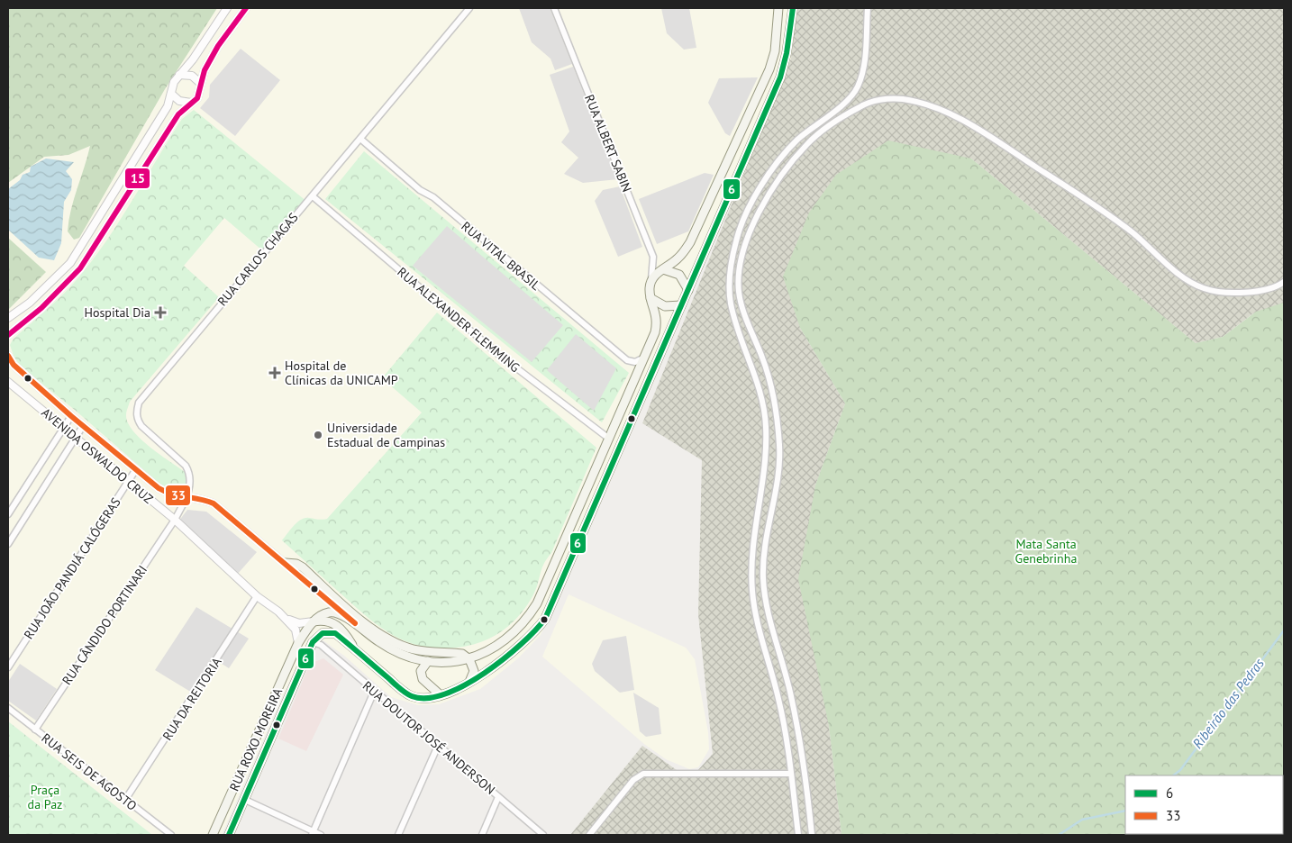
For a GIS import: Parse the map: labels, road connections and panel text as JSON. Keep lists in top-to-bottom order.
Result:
{
  "streets": {
    "main road": ["RUA ROXO MOREIRA"],
    "street": [
      "RUA ALBERT SABIN",
      "RUA VITAL BRASIL",
      "RUA CARLOS CHAGAS",
      "RUA ALEXANDER FLEMMING",
      "AVENIDA OSWALDO CRUZ",
      "RUA JOÃO PANDIÁ CALÓGERAS",
      "RUA CÂNDIDO PORTINARI",
      "RUA DA REITORIA",
      "RUA DOUTOR JOSÉ ANDERSON",
      "RUA SEIS DE AGOSTO"
    ]
  },
  "crossings": [
    ["RUA VITAL BRASIL", "RUA CARLOS CHAGAS"],
    ["RUA CARLOS CHAGAS", "RUA ALEXANDER FLEMMING"],
    ["RUA CARLOS CHAGAS", "AVENIDA OSWALDO CRUZ"],
    ["RUA CARLOS CHAGAS", "RUA CÂNDIDO PORTINARI"],
    ["AVENIDA OSWALDO CRUZ", "RUA JOÃO PANDIÁ CALÓGERAS"],
    ["AVENIDA OSWALDO CRUZ", "RUA CÂNDIDO PORTINARI"],
    ["AVENIDA OSWALDO CRUZ", "RUA DA REITORIA"],
    ["AVENIDA OSWALDO CRUZ", "RUA ROXO MOREIRA"],
    ["RUA CÂNDIDO PORTINARI", "RUA SEIS DE AGOSTO"],
    ["RUA DA REITORIA", "RUA SEIS DE AGOSTO"],
    ["RUA DOUTOR JOSÉ ANDERSON", "RUA ROXO MOREIRA"]
  ],
  "water": ["Ribeirão das Pedras"],
  "parks": ["Mata Santa Genebrinha", "Praça da Paz"],
  "places": {
    "health": ["Hospital Dia", "Hospital de Clínicas da UNICAMP"],
    "other": ["Universidade Estadual de Campinas"]
  },
  "lines": ["transit line 6", "transit line 15", "transit line 33"],
  "legend": ["6", "33"]
}
